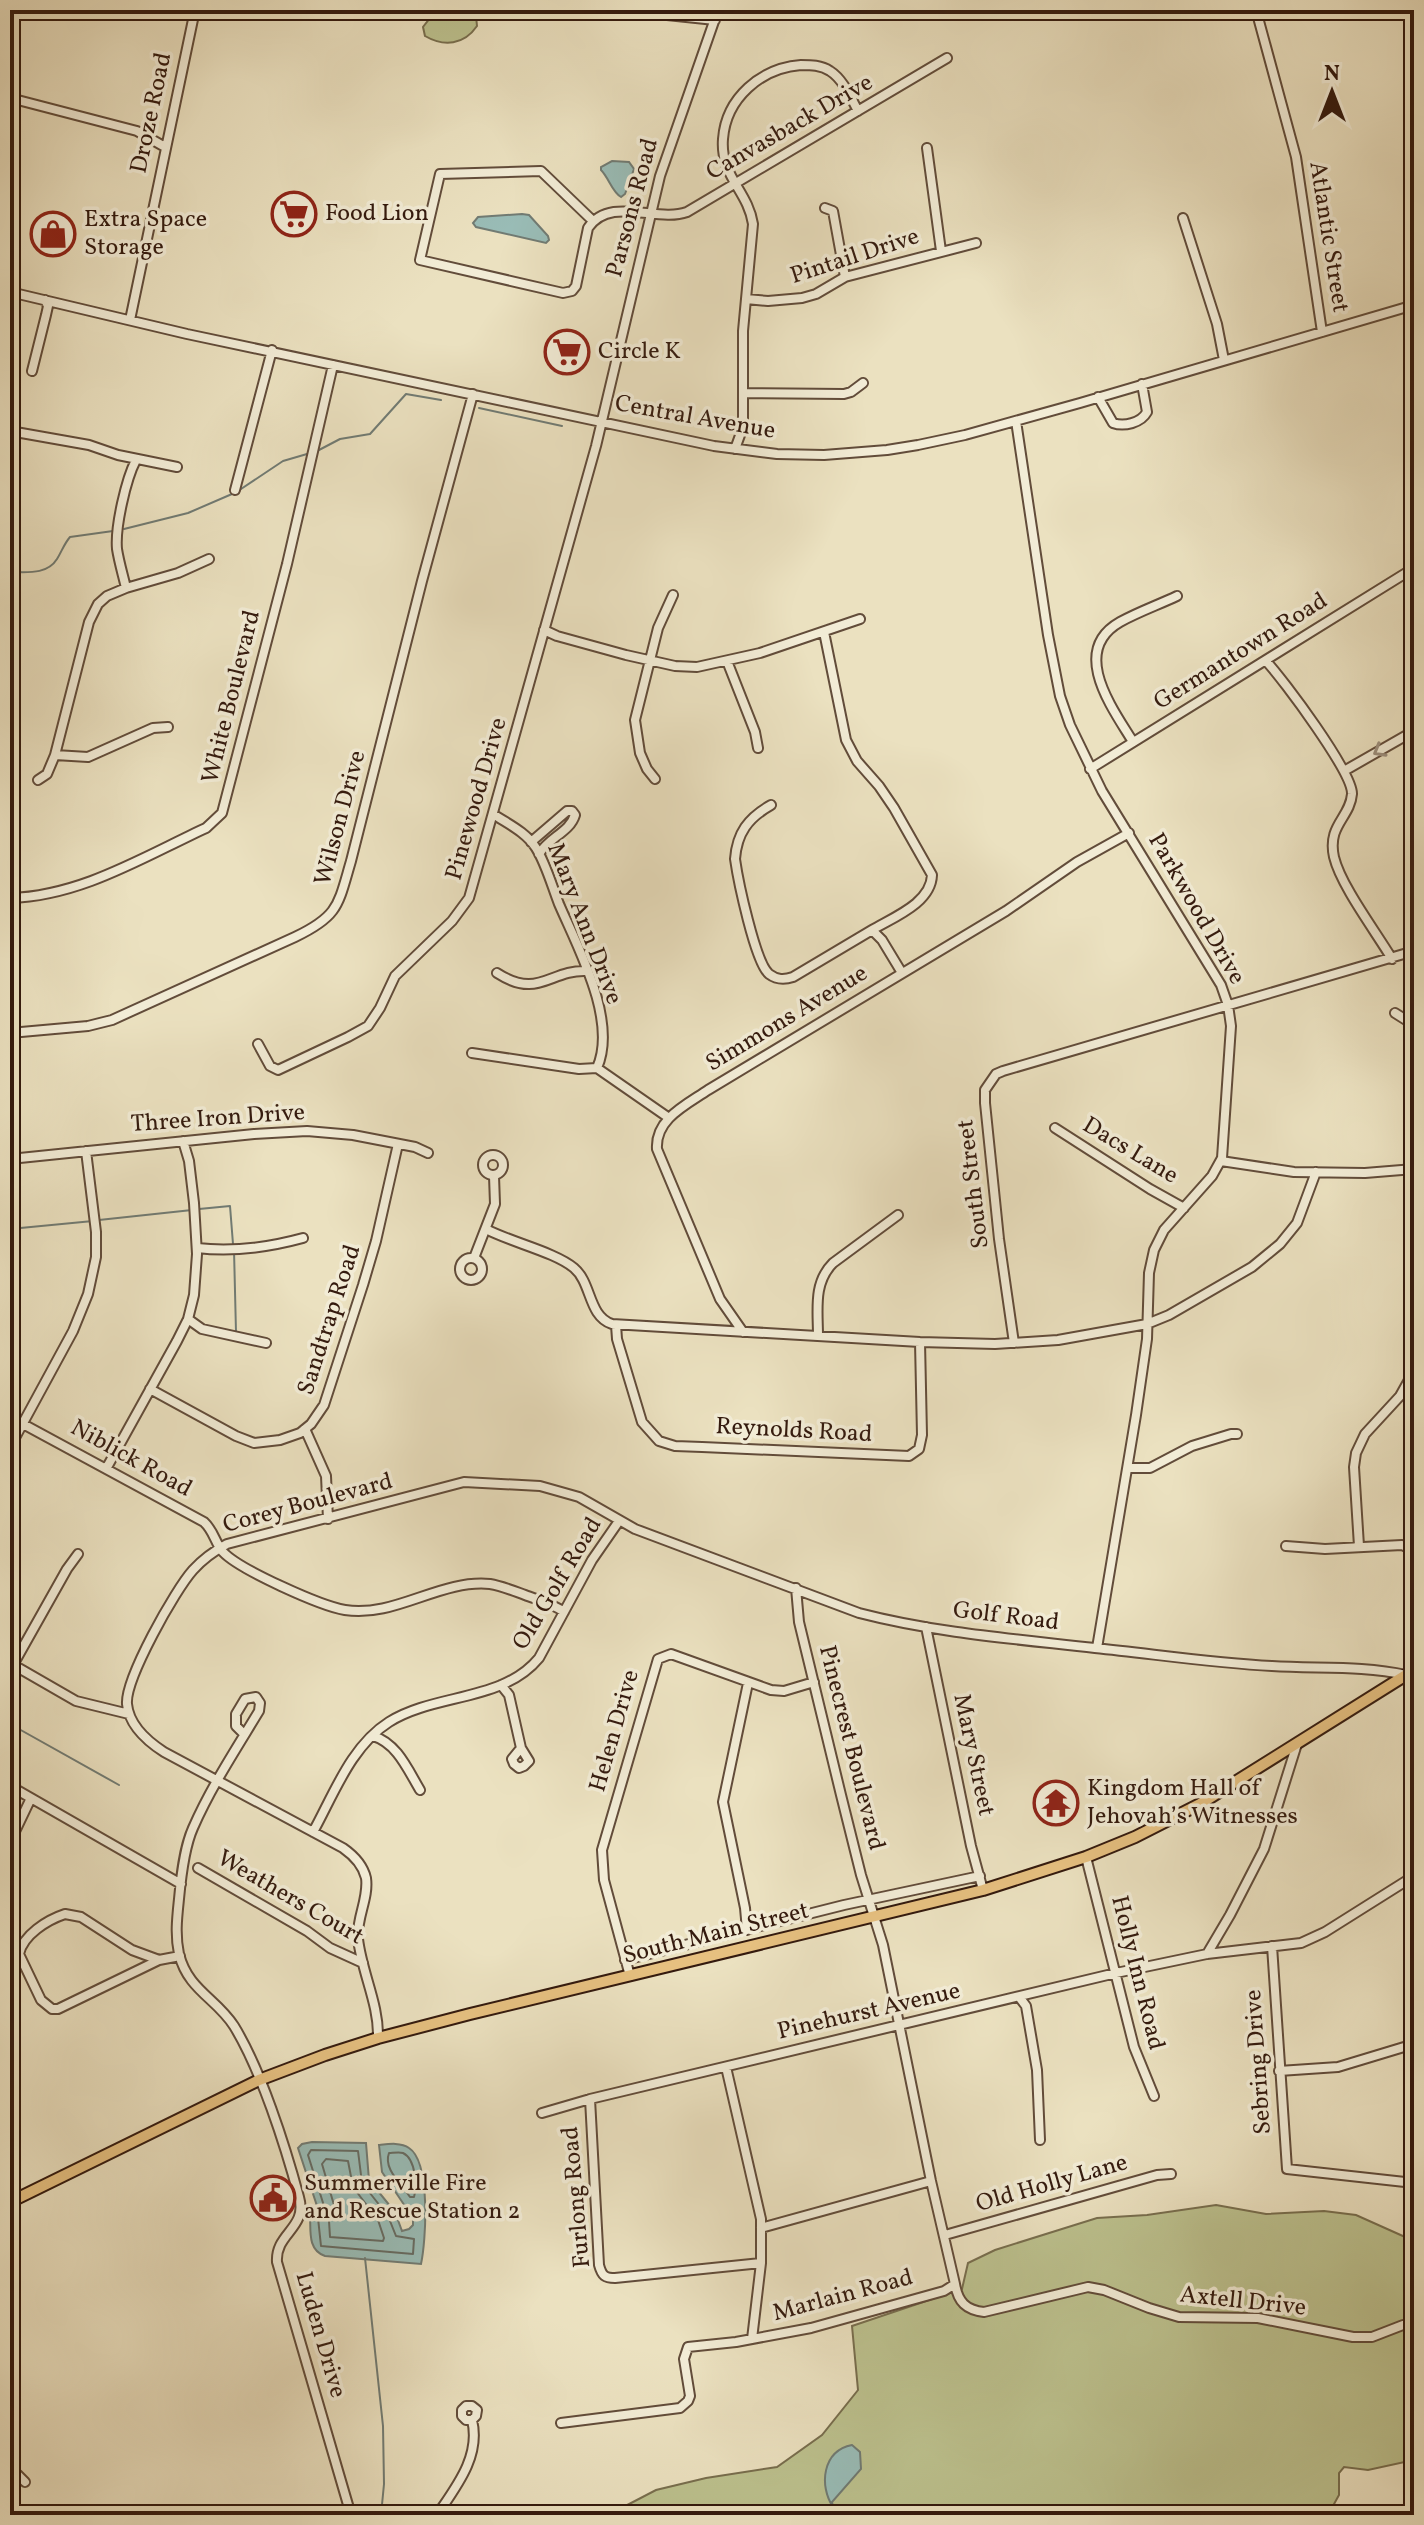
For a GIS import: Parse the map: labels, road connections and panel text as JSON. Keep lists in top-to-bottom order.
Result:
{
  "streets": {
    "main road": ["South Main Street"],
    "street": [
      "Droze Road",
      "Canvasback Drive",
      "Parsons Road",
      "Atlantic Street",
      "Pintail Drive",
      "Central Avenue",
      "Germantown Road",
      "White Boulevard",
      "Pinewood Drive",
      "Wilson Drive",
      "Parkwood Drive",
      "Mary Ann Drive",
      "Simmons Avenue",
      "Three Iron Drive",
      "Dacs Lane",
      "South Street",
      "Sandtrap Road",
      "Reynolds Road",
      "Niblick Road",
      "Corey Boulevard",
      "Old Golf Road",
      "Golf Road",
      "Helen Drive",
      "Pinecrest Boulevard",
      "Mary Street",
      "Weathers Court",
      "Holly Inn Road",
      "Pinehurst Avenue",
      "Sebring Drive",
      "Old Holly Lane",
      "Furlong Road",
      "Marlain Road",
      "Axtell Drive",
      "Luden Drive"
    ]
  },
  "crossings": [
    ["Droze Road", "Central Avenue"],
    ["Canvasback Drive", "Parsons Road"],
    ["Parsons Road", "Central Avenue"],
    ["Parsons Road", "Pinewood Drive"],
    ["Atlantic Street", "Central Avenue"],
    ["Central Avenue", "White Boulevard"],
    ["Central Avenue", "Pinewood Drive"],
    ["Central Avenue", "Wilson Drive"],
    ["Central Avenue", "Parkwood Drive"],
    ["Germantown Road", "Parkwood Drive"],
    ["Pinewood Drive", "Mary Ann Drive"],
    ["Parkwood Drive", "Simmons Avenue"],
    ["Parkwood Drive", "South Street"],
    ["Three Iron Drive", "Sandtrap Road"],
    ["Niblick Road", "Corey Boulevard"],
    ["Niblick Road", "Old Golf Road"],
    ["Corey Boulevard", "Old Golf Road"],
    ["Corey Boulevard", "Golf Road"],
    ["Old Golf Road", "Golf Road"],
    ["Golf Road", "Pinecrest Boulevard"],
    ["Golf Road", "Mary Street"],
    ["Golf Road", "South Main Street"],
    ["Helen Drive", "Pinecrest Boulevard"],
    ["Helen Drive", "South Main Street"],
    ["Pinecrest Boulevard", "South Main Street"],
    ["Pinecrest Boulevard", "Pinehurst Avenue"],
    ["Pinecrest Boulevard", "Old Holly Lane"],
    ["Pinecrest Boulevard", "Marlain Road"],
    ["Pinecrest Boulevard", "Axtell Drive"],
    ["Mary Street", "South Main Street"],
    ["South Main Street", "Holly Inn Road"],
    ["South Main Street", "Luden Drive"],
    ["Holly Inn Road", "Pinehurst Avenue"],
    ["Pinehurst Avenue", "Sebring Drive"],
    ["Pinehurst Avenue", "Furlong Road"],
    ["Marlain Road", "Axtell Drive"]
  ],
  "places": {
    "supermarket": ["Food Lion", "Circle K"],
    "shop": ["Extra Space Storage"],
    "temple": ["Kingdom Hall of Jehovah’s Witnesses"],
    "public building": ["Summerville Fire and Rescue Station 2"]
  },
  "north": "top"
}
